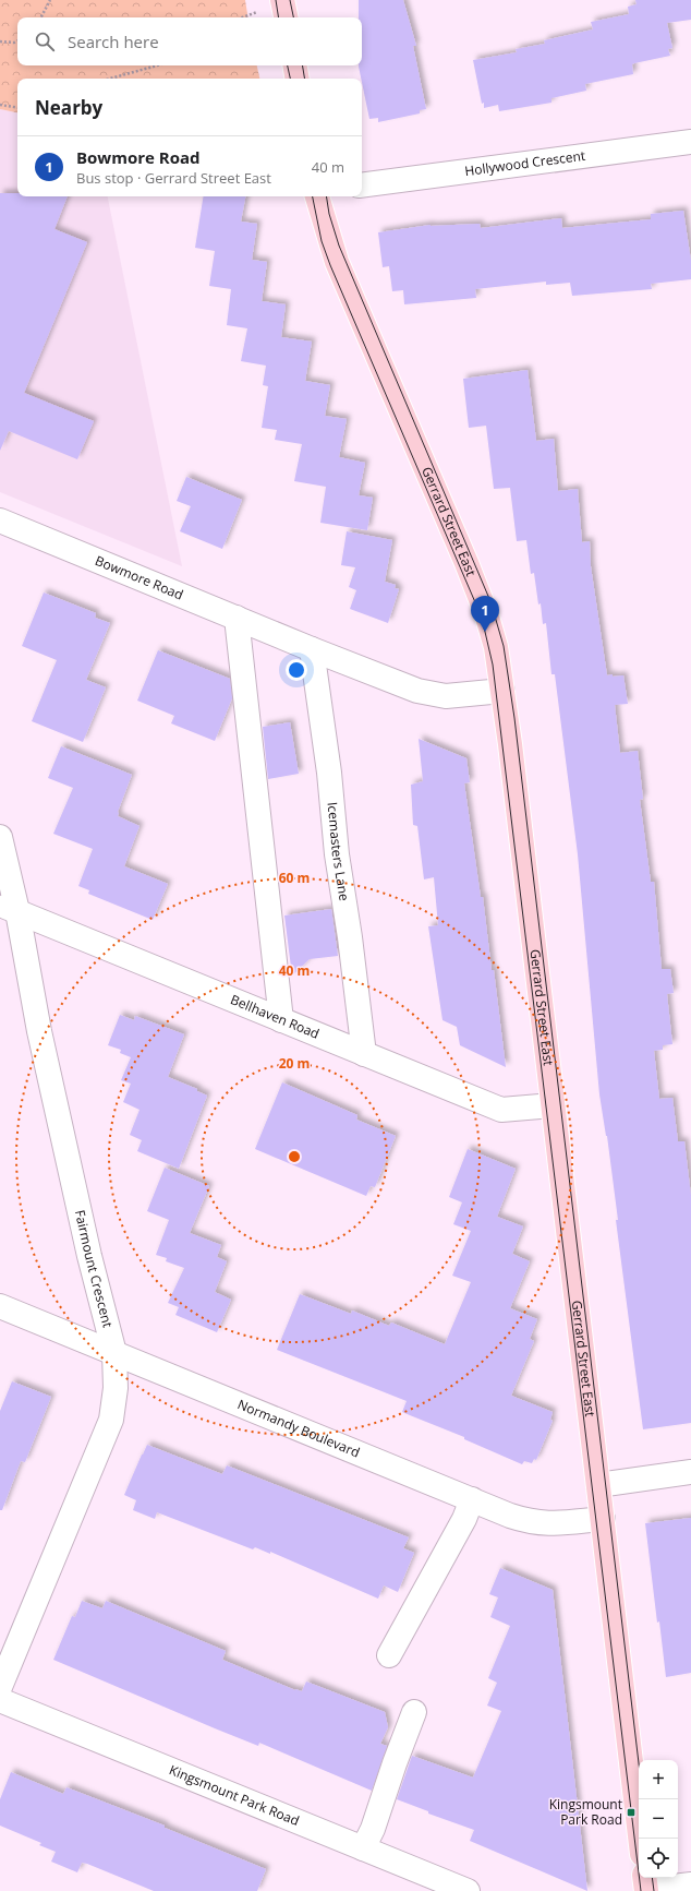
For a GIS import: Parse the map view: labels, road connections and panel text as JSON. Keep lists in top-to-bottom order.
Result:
{
  "streets": {
    "main road": ["Gerrard Street East"],
    "street": [
      "Hollywood Crescent",
      "Bowmore Road",
      "Icemasters Lane",
      "Bellhaven Road",
      "Fairmount Crescent",
      "Normandy Boulevard",
      "Kingsmount Park Road"
    ]
  },
  "crossings": [
    ["Gerrard Street East", "Bowmore Road"],
    ["Gerrard Street East", "Bellhaven Road"],
    ["Gerrard Street East", "Normandy Boulevard"],
    ["Bowmore Road", "Icemasters Lane"],
    ["Icemasters Lane", "Bellhaven Road"],
    ["Bellhaven Road", "Fairmount Crescent"],
    ["Fairmount Crescent", "Normandy Boulevard"]
  ],
  "places": {
    "transit": ["Kingsmount Park Road"]
  },
  "page": {
    "search": "Search here",
    "heading": "Nearby",
    "list": [
      {
        "mark": "1",
        "name": "Bowmore Road",
        "note": "Bus stop · Gerrard Street East",
        "value": "40 m"
      }
    ],
    "pins": "1",
    "map_buttons": ["+", "−"]
  },
  "rings": ["60 m", "40 m", "20 m"]
}
